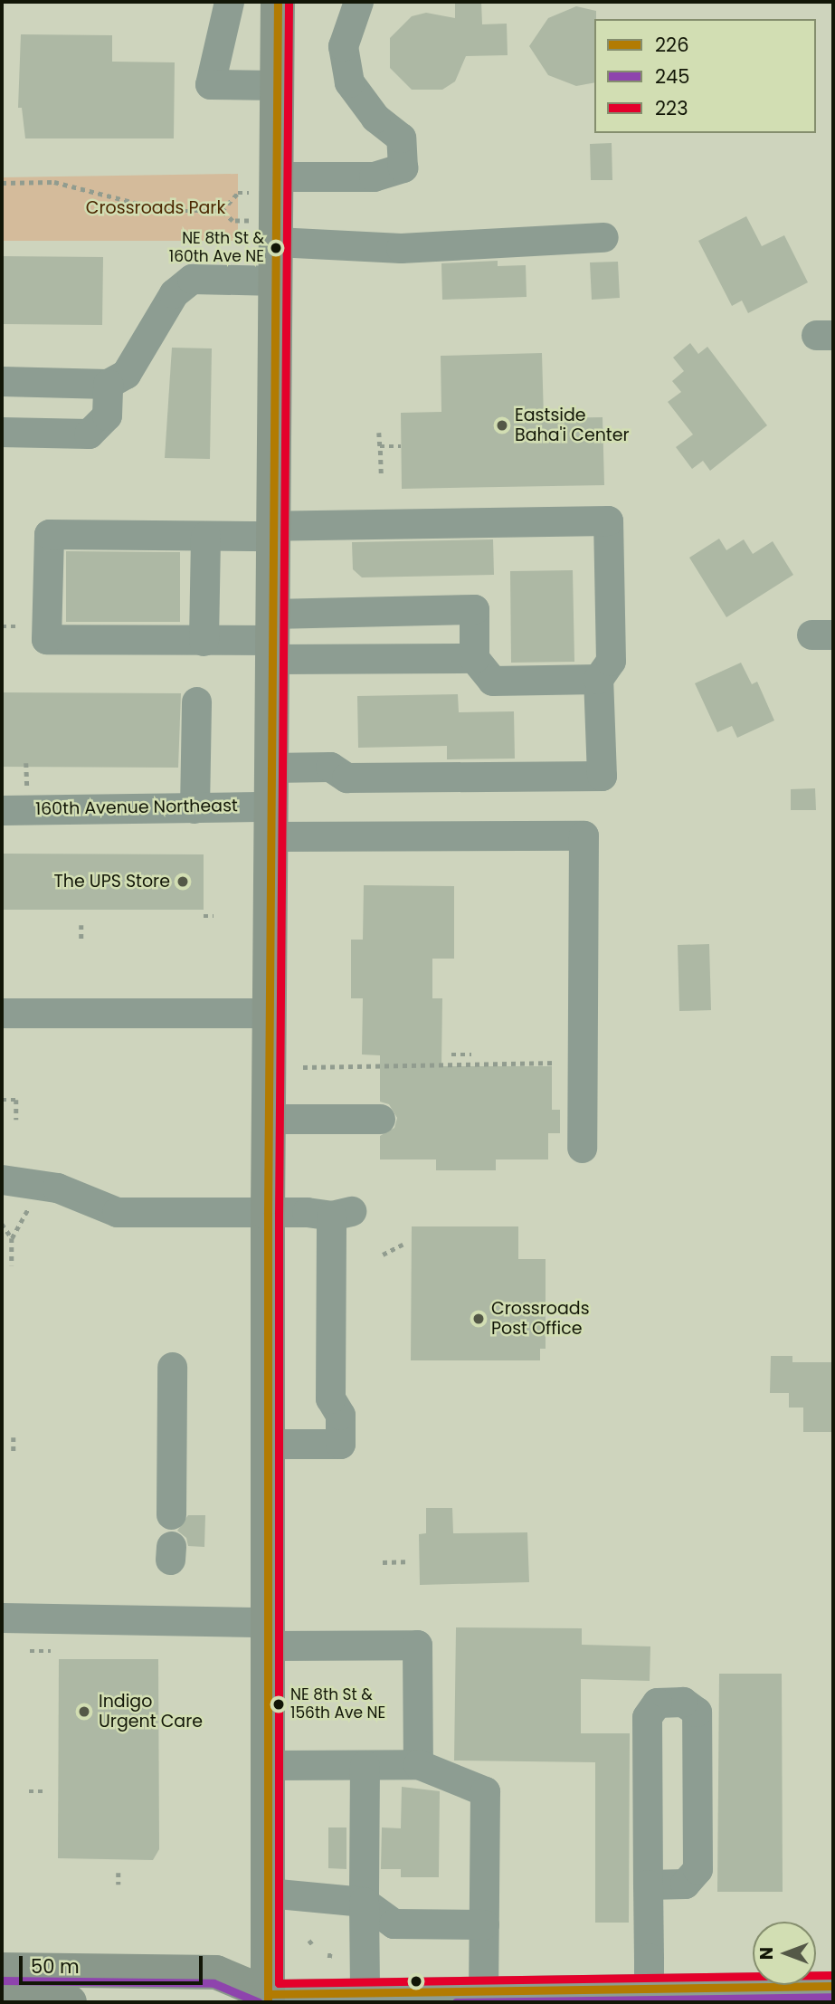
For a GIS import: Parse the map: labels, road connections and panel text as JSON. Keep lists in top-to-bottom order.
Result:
{
  "streets": {
    "street": ["160th Avenue Northeast"]
  },
  "parks": ["Crossroads Park"],
  "places": [
    "NE 8th St & 160th Ave NE",
    "Eastside Baha'i Center",
    "The UPS Store",
    "Crossroads Post Office",
    "NE 8th St & 156th Ave NE",
    "Indigo Urgent Care"
  ],
  "lines": ["transit line 226", "transit line 223", "transit line 245"],
  "legend": ["226", "245", "223"],
  "scale_bar": "50 m",
  "north": "left"
}
